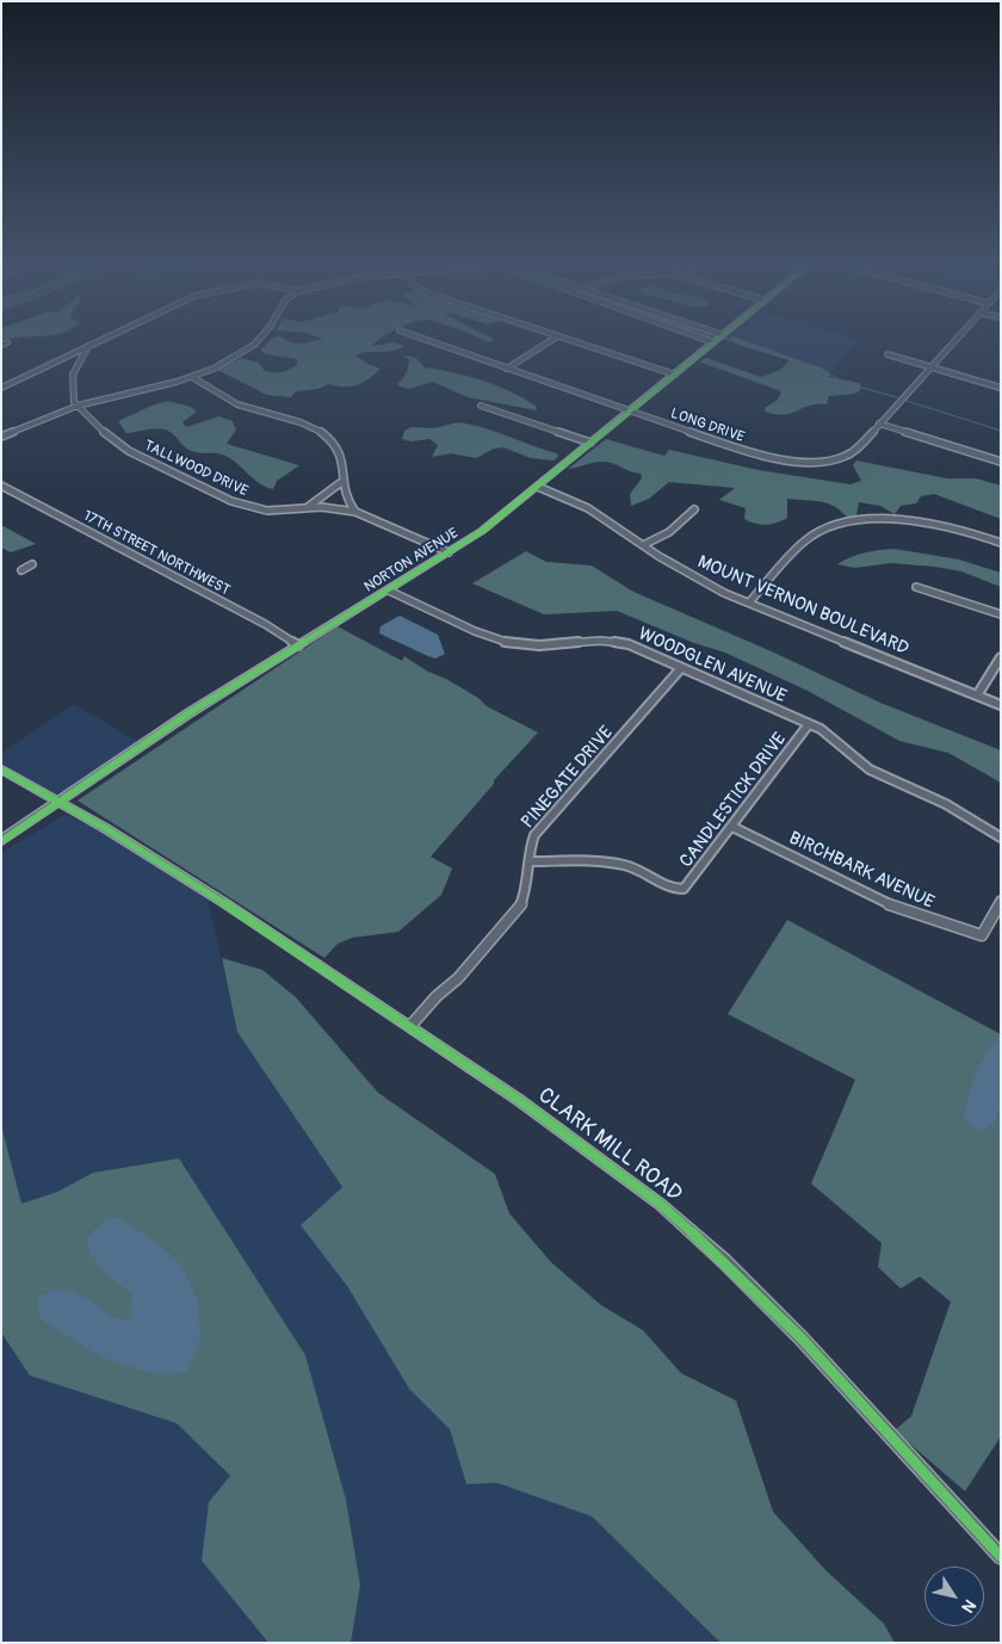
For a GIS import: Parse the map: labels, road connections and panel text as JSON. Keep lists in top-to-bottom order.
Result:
{
  "streets": {
    "main road": ["NORTON AVENUE"],
    "street": [
      "LONG DRIVE",
      "TALLWOOD DRIVE",
      "17TH STREET NORTHWEST",
      "MOUNT VERNON BOULEVARD",
      "WOODGLEN AVENUE",
      "PINEGATE DRIVE",
      "CANDLESTICK DRIVE",
      "BIRCHBARK AVENUE",
      "CLARK MILL ROAD"
    ]
  },
  "crossings": [
    ["LONG DRIVE", "NORTON AVENUE"],
    ["TALLWOOD DRIVE", "NORTON AVENUE"],
    ["17TH STREET NORTHWEST", "NORTON AVENUE"],
    ["NORTON AVENUE", "MOUNT VERNON BOULEVARD"],
    ["NORTON AVENUE", "WOODGLEN AVENUE"],
    ["NORTON AVENUE", "CLARK MILL ROAD"],
    ["WOODGLEN AVENUE", "PINEGATE DRIVE"],
    ["WOODGLEN AVENUE", "CANDLESTICK DRIVE"],
    ["PINEGATE DRIVE", "CANDLESTICK DRIVE"],
    ["PINEGATE DRIVE", "CLARK MILL ROAD"],
    ["CANDLESTICK DRIVE", "BIRCHBARK AVENUE"]
  ],
  "north": "bottom right"
}
